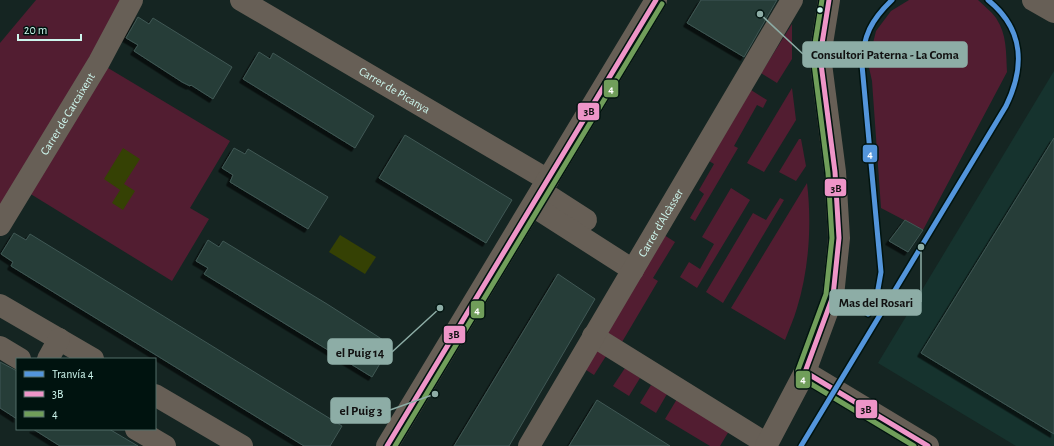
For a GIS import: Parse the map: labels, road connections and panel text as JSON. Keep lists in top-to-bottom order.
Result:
{
  "streets": {
    "street": ["Carrer de Picanya", "Carrer de Carcaixent", "Carrer d'Alcàsser"]
  },
  "places": [
    "Consultori Paterna - La Coma",
    "Mas del Rosari",
    "el Puig 14",
    "el Puig 3"
  ],
  "lines": ["tram line 4", "transit line 3B", "transit line 4"],
  "legend": ["Tranvía 4", "3B", "4"],
  "scale_bar": "20 m"
}
